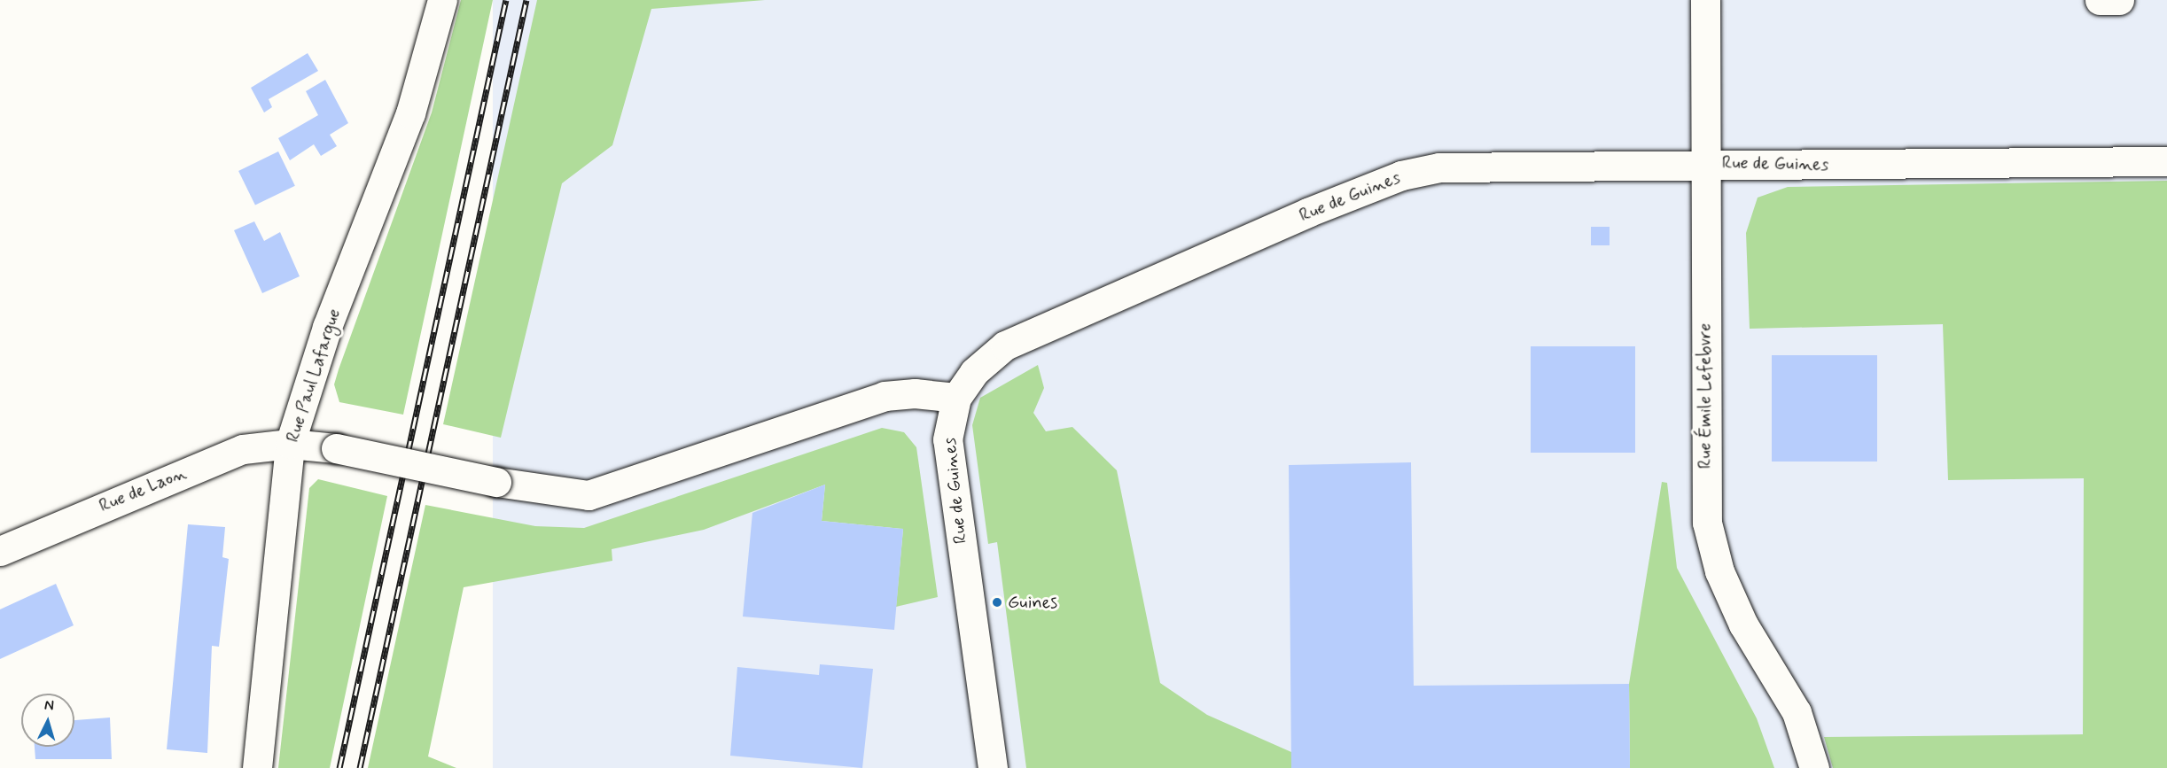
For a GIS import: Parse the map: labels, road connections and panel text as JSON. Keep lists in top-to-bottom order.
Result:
{
  "streets": {
    "street": [
      "Rue de Guines",
      "Rue Paul Lafargue",
      "Rue Émile Lefebvre",
      "Rue de Laon"
    ]
  },
  "crossings": [
    ["Rue de Guines", "Rue Émile Lefebvre"],
    ["Rue de Guines", "Rue de Laon"],
    ["Rue Paul Lafargue", "Rue de Laon"]
  ],
  "places": ["Guines"],
  "north": "top"
}
